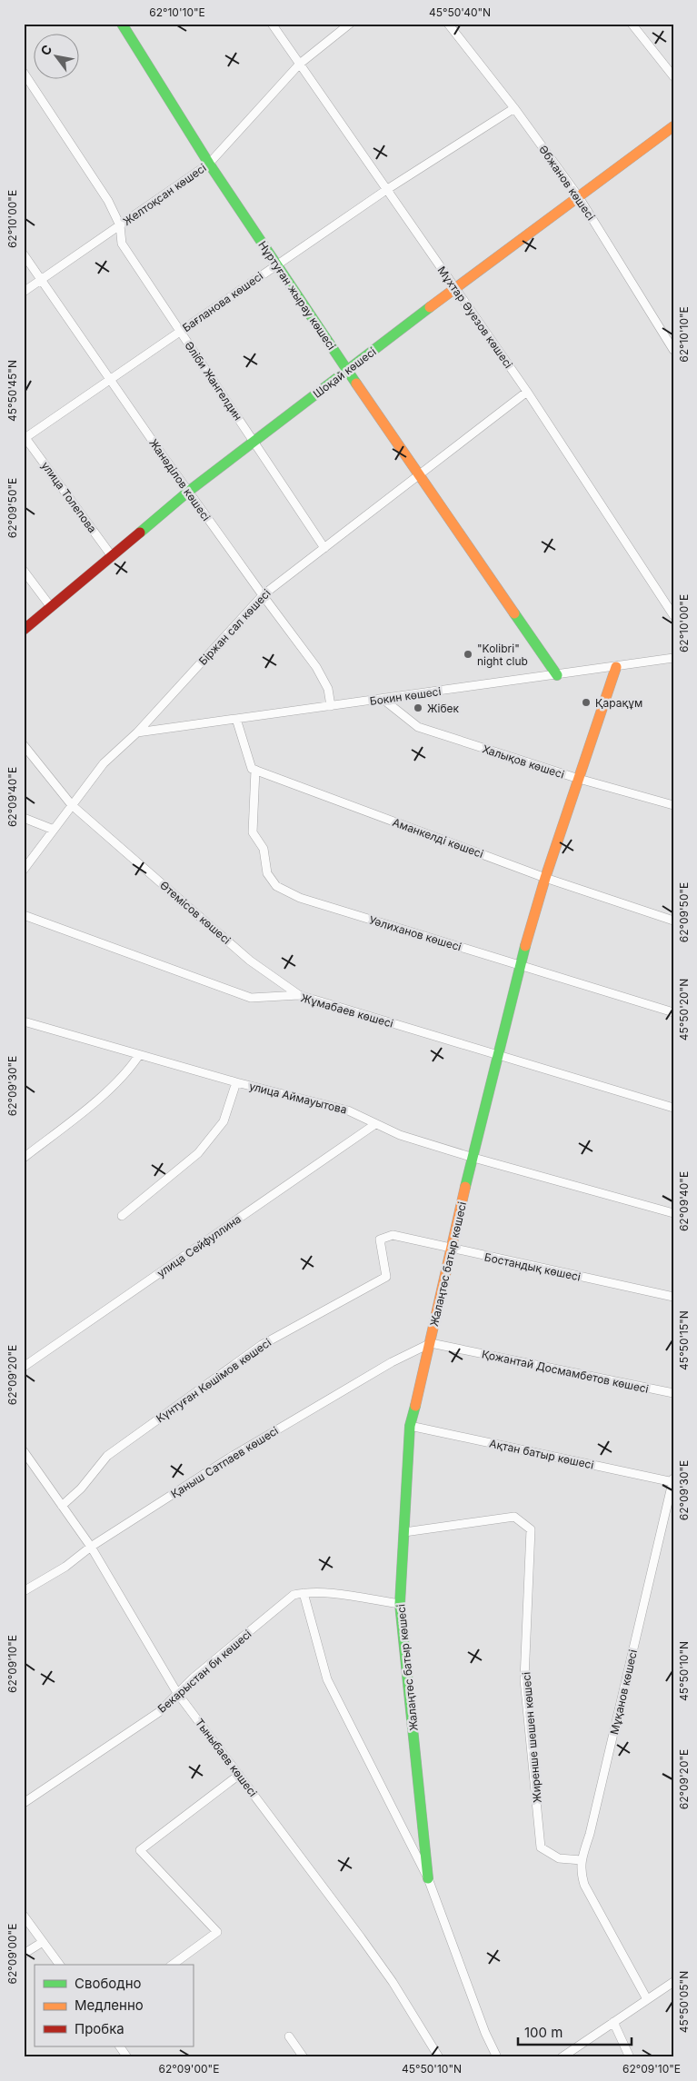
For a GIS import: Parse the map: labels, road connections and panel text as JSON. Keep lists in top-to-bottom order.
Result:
{
  "streets": {
    "street": [
      "Әбжанов көшесі",
      "Желтоқсан көшесі",
      "Нұртуған жырау көшесі",
      "Бағланова көшесі",
      "Мұхтар Әуезов көшесі",
      "Шоқай көшесі",
      "Әліби Жангелдин",
      "Жанәділов көшесі",
      "улица Толепова",
      "Біржан сал көшесі",
      "Бокин көшесі",
      "Халықов көшесі",
      "Аманкелді көшесі",
      "Өтемісов көшесі",
      "Уәлиханов көшесі",
      "Жұмабаев көшесі",
      "улица Аймауытова",
      "улица Сейфуллина",
      "Жалаңтөс батыр көшесі",
      "Бостандық көшесі",
      "Қожантай Досмамбетов көшесі",
      "Күнтуған Көшімов көшесі",
      "Ақтан батыр көшесі",
      "Қаныш Сатпаев көшесі",
      "Бекарыстан би көшесі",
      "Мұқанов көшесі",
      "Жиренше шешен көшесі",
      "Тыныбаев көшесі"
    ]
  },
  "crossings": [
    ["Әбжанов көшесі", "Бағланова көшесі"],
    ["Әбжанов көшесі", "Шоқай көшесі"],
    ["Желтоқсан көшесі", "Нұртуған жырау көшесі"],
    ["Желтоқсан көшесі", "Мұхтар Әуезов көшесі"],
    ["Желтоқсан көшесі", "Әліби Жангелдин"],
    ["Желтоқсан көшесі", "Жанәділов көшесі"],
    ["Нұртуған жырау көшесі", "Бағланова көшесі"],
    ["Нұртуған жырау көшесі", "Шоқай көшесі"],
    ["Нұртуған жырау көшесі", "Біржан сал көшесі"],
    ["Нұртуған жырау көшесі", "Бокин көшесі"],
    ["Бағланова көшесі", "Мұхтар Әуезов көшесі"],
    ["Бағланова көшесі", "Әліби Жангелдин"],
    ["Бағланова көшесі", "Жанәділов көшесі"],
    ["Бағланова көшесі", "улица Толепова"],
    ["Мұхтар Әуезов көшесі", "Шоқай көшесі"],
    ["Мұхтар Әуезов көшесі", "Біржан сал көшесі"],
    ["Шоқай көшесі", "Әліби Жангелдин"],
    ["Шоқай көшесі", "Жанәділов көшесі"],
    ["Шоқай көшесі", "улица Толепова"],
    ["Әліби Жангелдин", "Біржан сал көшесі"],
    ["Жанәділов көшесі", "Біржан сал көшесі"],
    ["Жанәділов көшесі", "Бокин көшесі"],
    ["Біржан сал көшесі", "Бокин көшесі"],
    ["Біржан сал көшесі", "Өтемісов көшесі"],
    ["Бокин көшесі", "Халықов көшесі"],
    ["Бокин көшесі", "Жалаңтөс батыр көшесі"],
    ["Халықов көшесі", "Жалаңтөс батыр көшесі"],
    ["Аманкелді көшесі", "Уәлиханов көшесі"],
    ["Аманкелді көшесі", "Жалаңтөс батыр көшесі"],
    ["Өтемісов көшесі", "Жұмабаев көшесі"],
    ["Уәлиханов көшесі", "Жалаңтөс батыр көшесі"],
    ["Жұмабаев көшесі", "Жалаңтөс батыр көшесі"],
    ["улица Аймауытова", "улица Сейфуллина"],
    ["улица Аймауытова", "Жалаңтөс батыр көшесі"],
    ["Жалаңтөс батыр көшесі", "Бостандық көшесі"],
    ["Жалаңтөс батыр көшесі", "Қожантай Досмамбетов көшесі"],
    ["Жалаңтөс батыр көшесі", "Ақтан батыр көшесі"],
    ["Жалаңтөс батыр көшесі", "Қаныш Сатпаев көшесі"],
    ["Жалаңтөс батыр көшесі", "Бекарыстан би көшесі"],
    ["Жалаңтөс батыр көшесі", "Жиренше шешен көшесі"],
    ["Бостандық көшесі", "Күнтуған Көшімов көшесі"],
    ["Қожантай Досмамбетов көшесі", "Қаныш Сатпаев көшесі"],
    ["Күнтуған Көшімов көшесі", "Тыныбаев көшесі"],
    ["Ақтан батыр көшесі", "Мұқанов көшесі"],
    ["Қаныш Сатпаев көшесі", "Тыныбаев көшесі"],
    ["Бекарыстан би көшесі", "Тыныбаев көшесі"],
    ["Мұқанов көшесі", "Жиренше шешен көшесі"]
  ],
  "places": ["\"Kolibri\" night club", "Қарақұм", "Жібек"],
  "legend": ["Свободно", "Медленно", "Пробка"],
  "scale_bar": "100 m",
  "north": "top left",
  "coordinates": [
    "62°10'10\"E",
    "45°50'40\"N",
    "62°10'00\"E",
    "45°50'45\"N",
    "62°09'50\"E",
    "62°09'40\"E",
    "45°50'20\"N",
    "62°09'30\"E",
    "45°50'15\"N",
    "62°09'20\"E",
    "62°09'10\"E",
    "45°50'10\"N",
    "62°09'00\"E",
    "45°50'05\"N"
  ]
}
